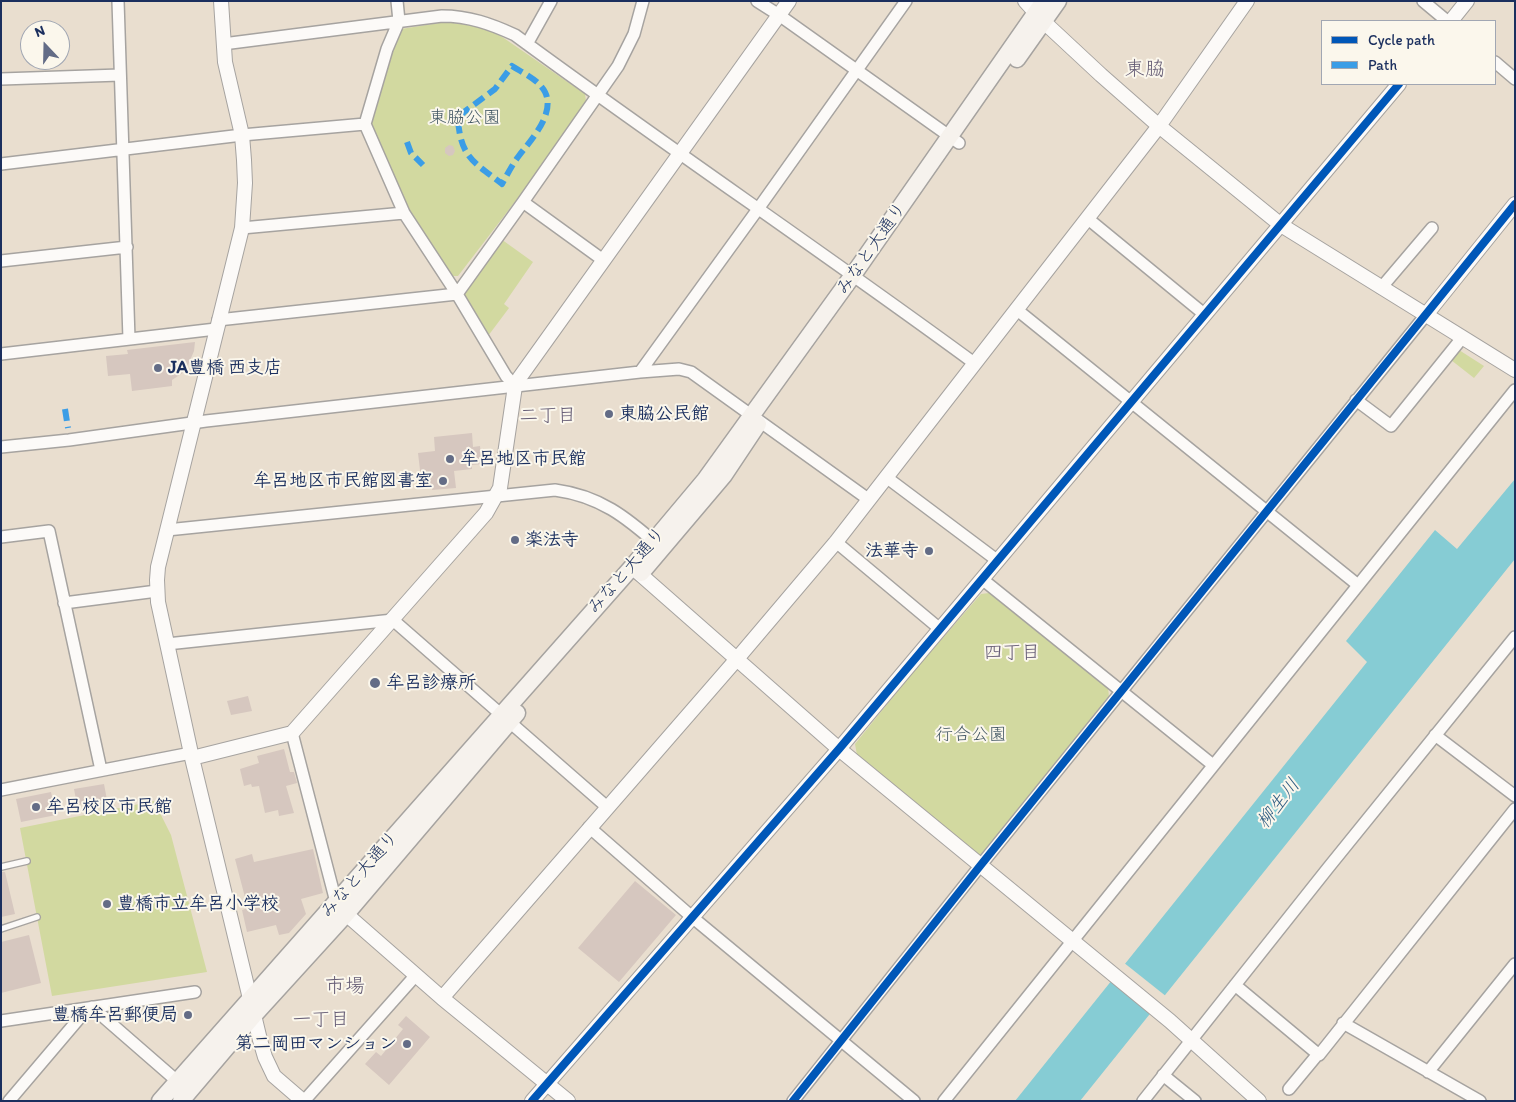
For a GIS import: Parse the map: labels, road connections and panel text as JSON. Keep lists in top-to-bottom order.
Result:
{
  "streets": {
    "main road": ["みなと大通り"]
  },
  "districts": [
    "東脇",
    "二丁目",
    "四丁目",
    "市場",
    "一丁目"
  ],
  "water": ["柳生川"],
  "parks": ["東脇公園", "行合公園"],
  "places": [
    "JA豊橋 西支店",
    "東脇公民館",
    "牟呂地区市民館",
    "牟呂地区市民館図書室",
    "楽法寺",
    "法華寺",
    "牟呂診療所",
    "牟呂校区市民館",
    "豊橋市立牟呂小学校",
    "豊橋牟呂郵便局",
    "第二岡田マンション"
  ],
  "legend": ["Cycle path", "Path"],
  "north": "top"
}
